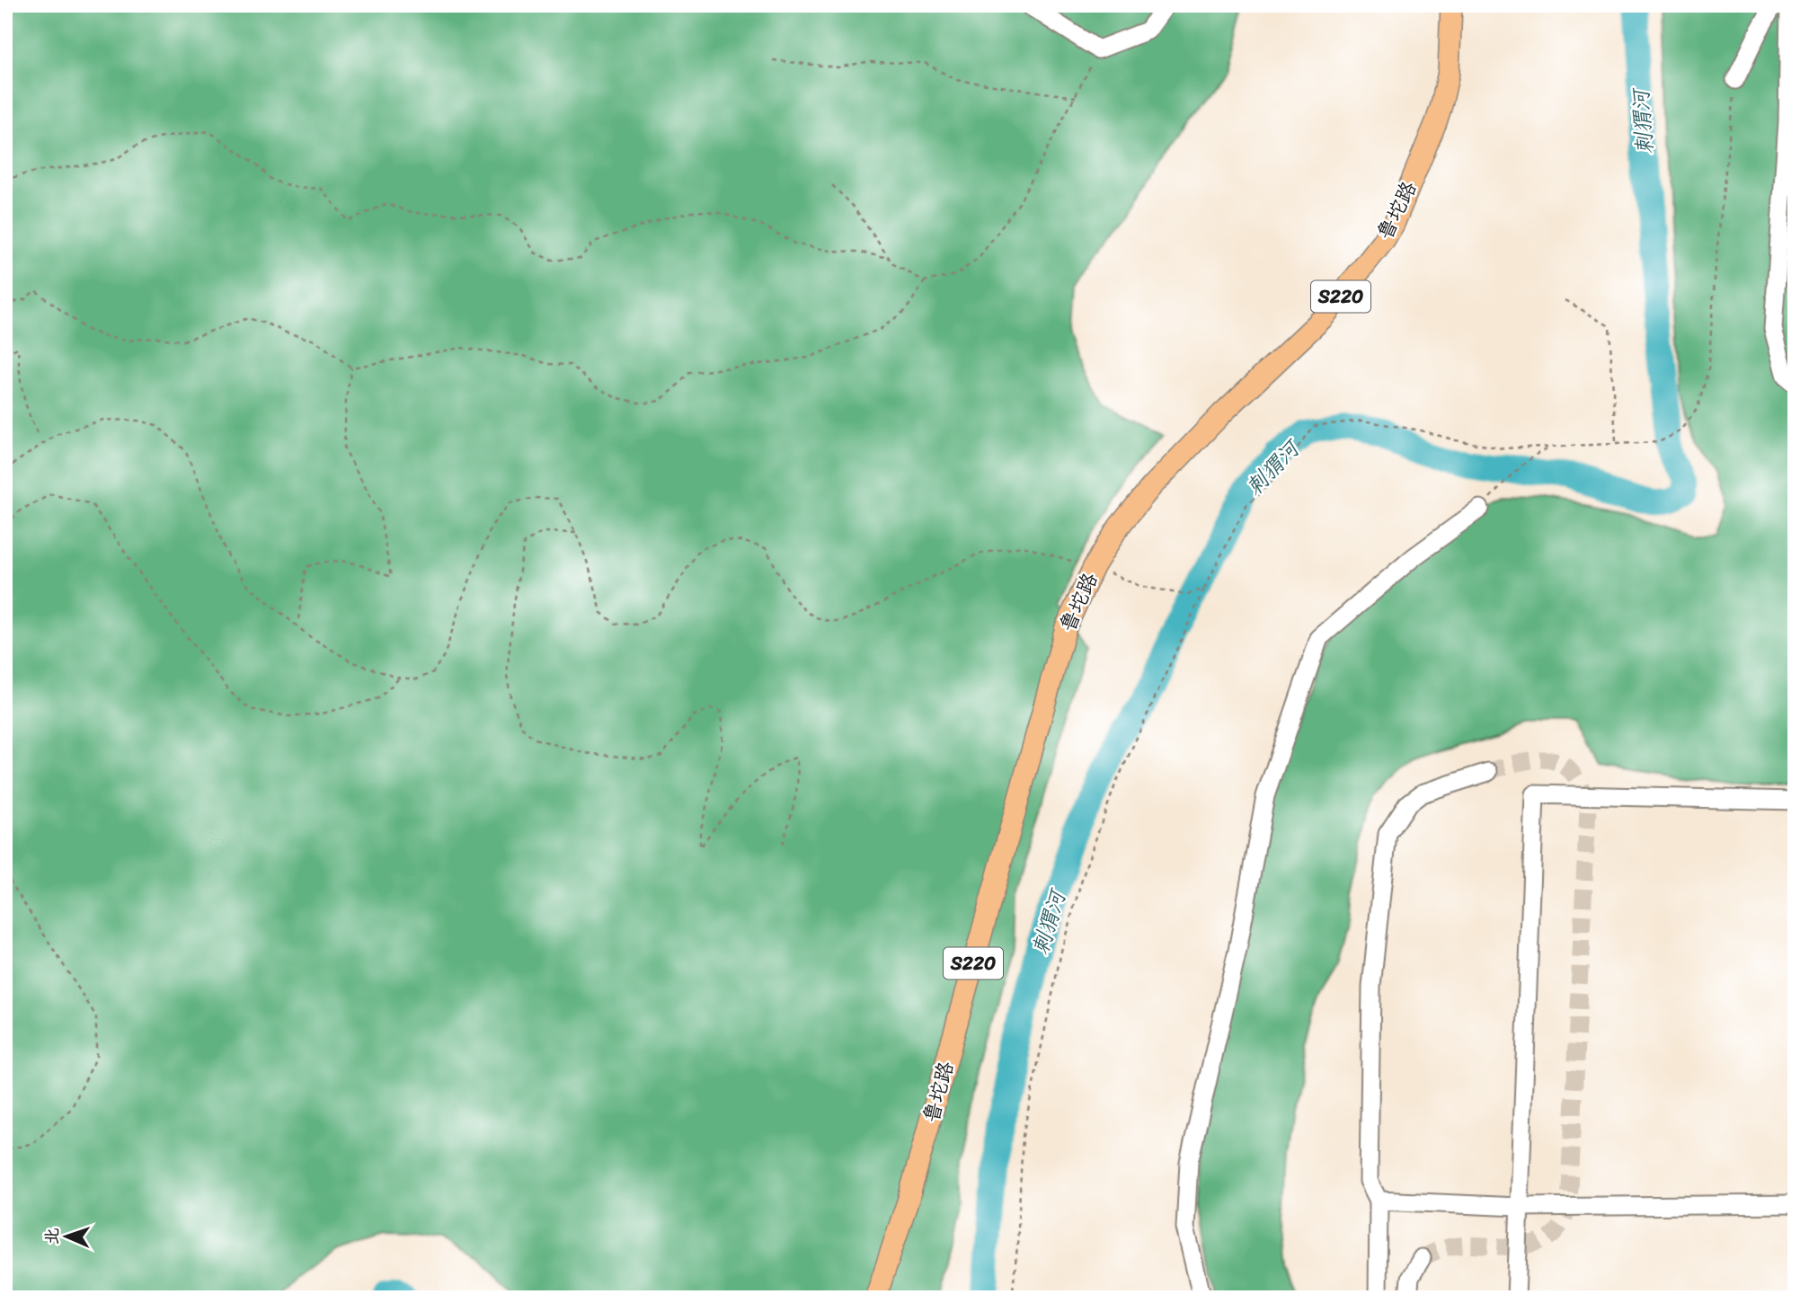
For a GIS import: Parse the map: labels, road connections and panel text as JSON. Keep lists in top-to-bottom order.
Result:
{
  "streets": {
    "main road": ["鲁坨路", "S220"]
  },
  "water": ["刺猬河"],
  "north": "left"
}
